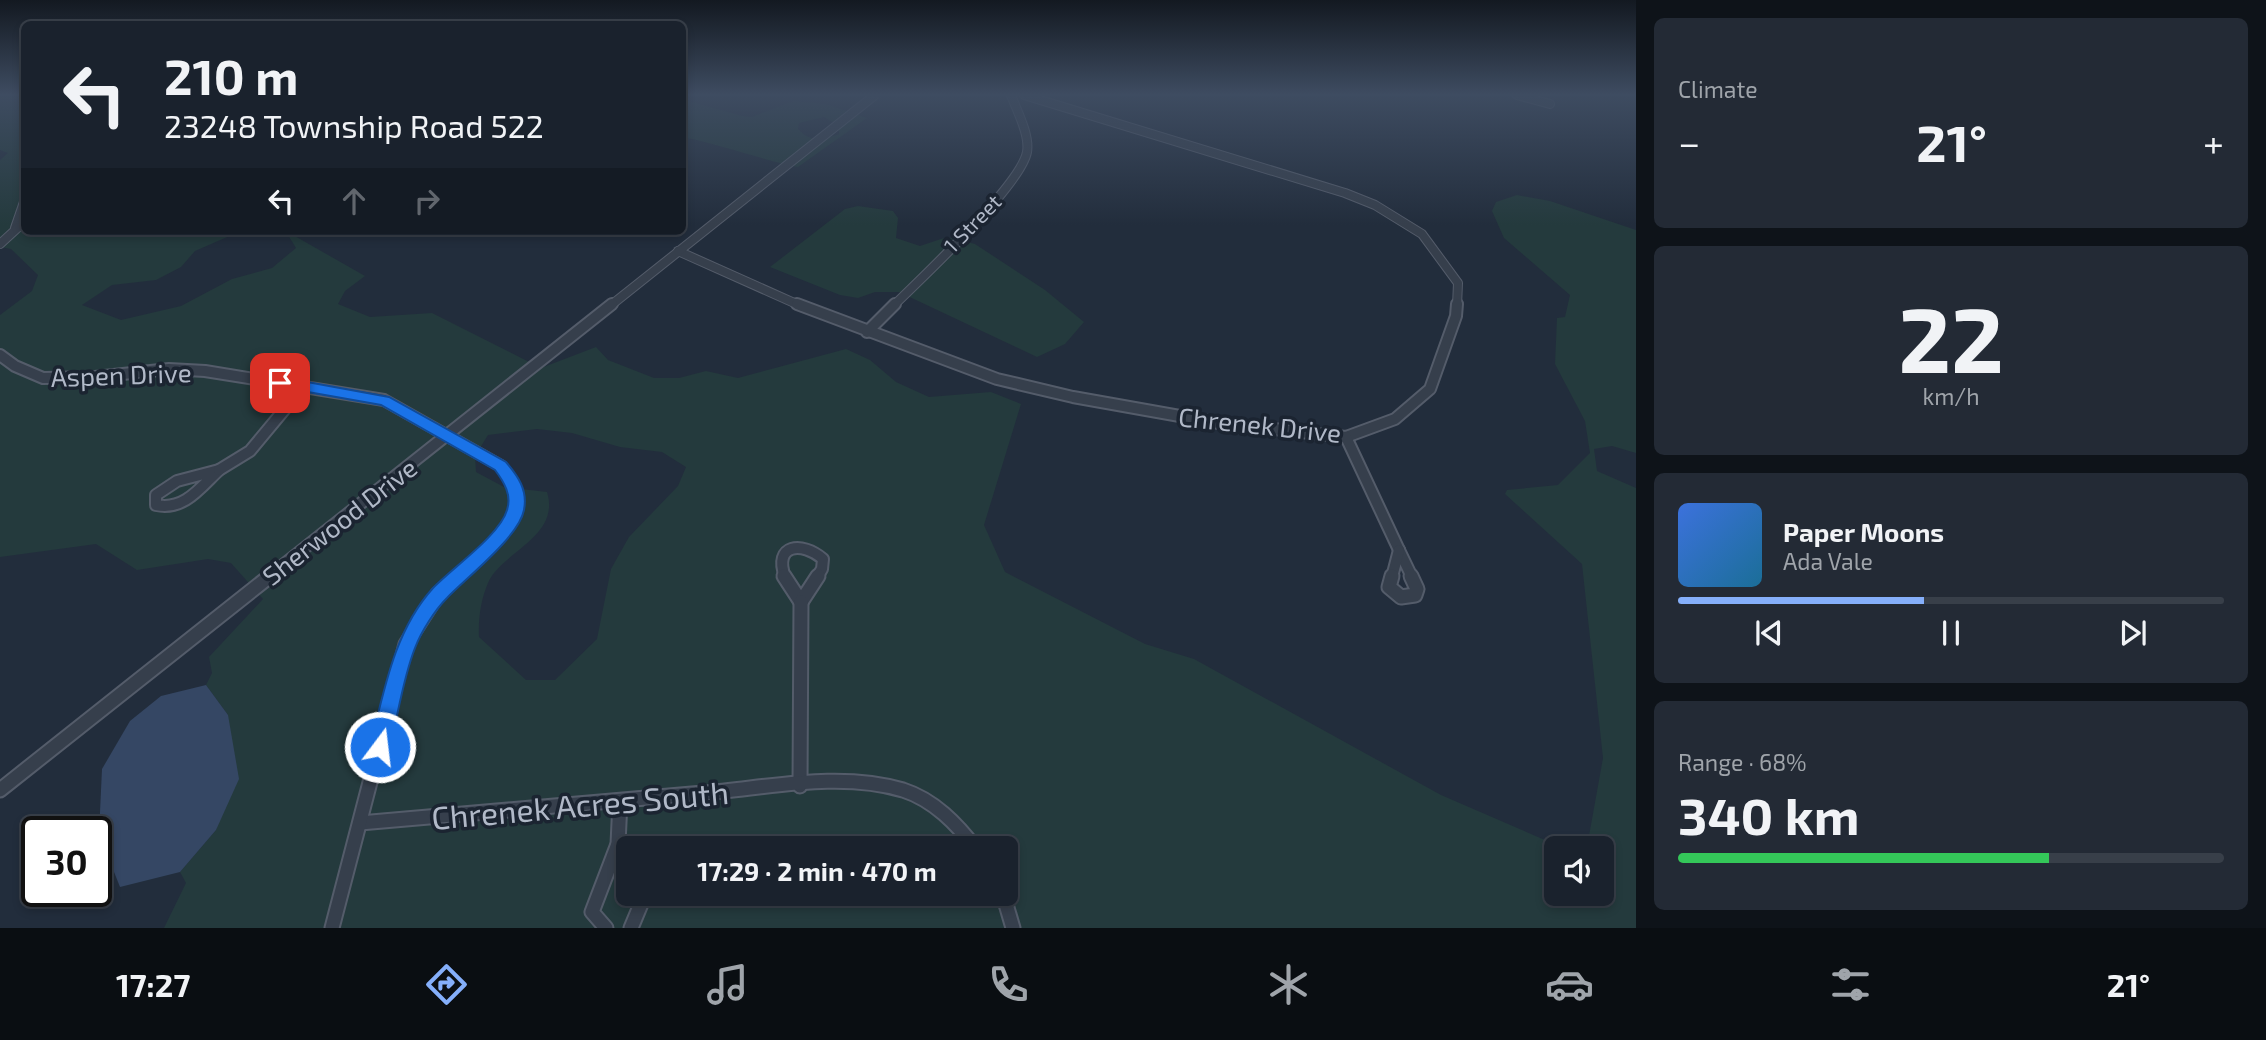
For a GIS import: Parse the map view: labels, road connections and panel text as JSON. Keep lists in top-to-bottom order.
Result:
{
  "streets": {
    "street": [
      "1 Street",
      "Aspen Drive",
      "Chrenek Drive",
      "Sherwood Drive",
      "Chrenek Acres South"
    ]
  },
  "crossings": [
    ["1 Street", "Chrenek Drive"],
    ["Aspen Drive", "Sherwood Drive"],
    ["Aspen Drive", "Chrenek Acres South"],
    ["Chrenek Drive", "Sherwood Drive"]
  ],
  "page": {
    "tile": [
      "Climate",
      ["22", "km/h"],
      ["Range · 68%", "340 km"]
    ],
    "turn": ["210 m", "23248 Township Road 522"],
    "heat": ["−", "21°", "+"],
    "song": ["Paper Moons", "Ada Vale"],
    "limit": "30",
    "trip": "17:29 · 2 min · 470 m",
    "tabs": ["17:27", "21°"]
  }
}
